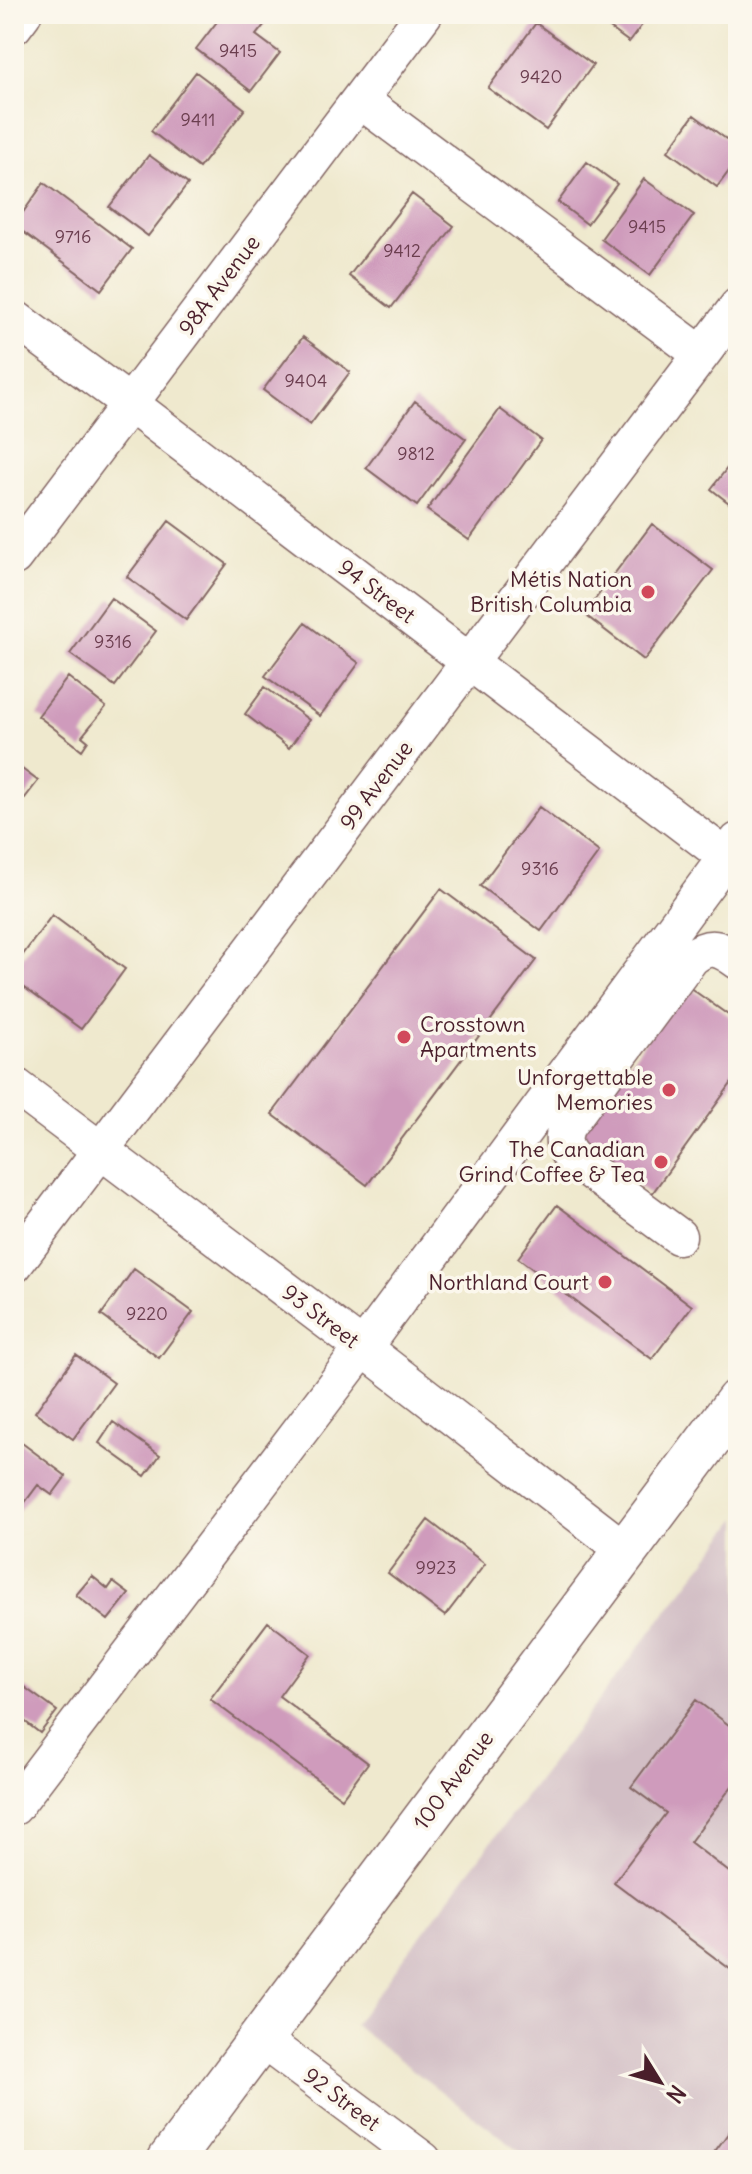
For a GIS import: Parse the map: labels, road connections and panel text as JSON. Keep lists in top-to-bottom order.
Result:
{
  "streets": {
    "main road": ["100 Avenue"],
    "street": [
      "98A Avenue",
      "94 Street",
      "99 Avenue",
      "93 Street",
      "92 Street"
    ]
  },
  "crossings": [
    ["98A Avenue", "94 Street"],
    ["94 Street", "99 Avenue"],
    ["99 Avenue", "93 Street"],
    ["93 Street", "100 Avenue"],
    ["100 Avenue", "92 Street"]
  ],
  "places": [
    "Métis Nation British Columbia",
    "Crosstown Apartments",
    "Unforgettable Memories",
    "The Canadian Grind Coffee & Tea",
    "Northland Court"
  ],
  "house_numbers": [
    "9415",
    "9420",
    "9411",
    "9415",
    "9716",
    "9412",
    "9404",
    "9812",
    "9316",
    "9316",
    "9220",
    "9923"
  ],
  "north": "bottom right"
}
